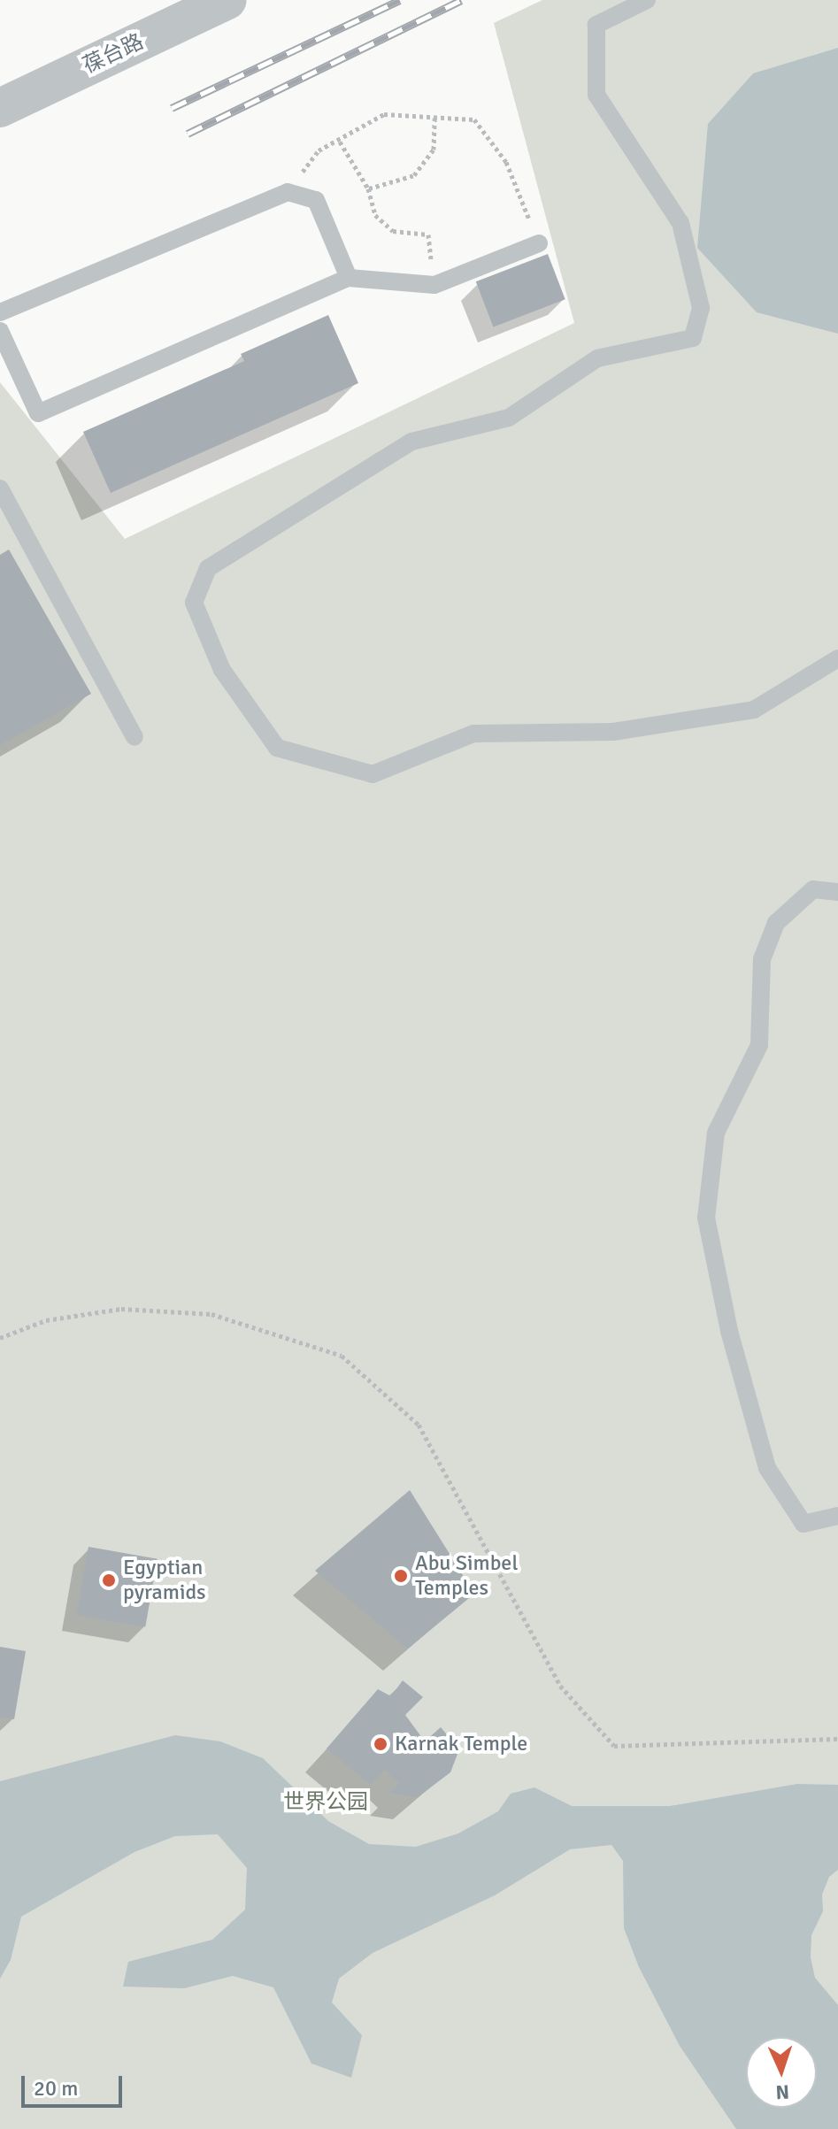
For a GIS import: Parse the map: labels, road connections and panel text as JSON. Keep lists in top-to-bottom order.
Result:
{
  "streets": {
    "street": ["葆台路"]
  },
  "parks": ["世界公园"],
  "places": ["Abu Simbel Temples", "Egyptian pyramids", "Karnak Temple"],
  "scale_bar": "20 m",
  "north": "bottom"
}
